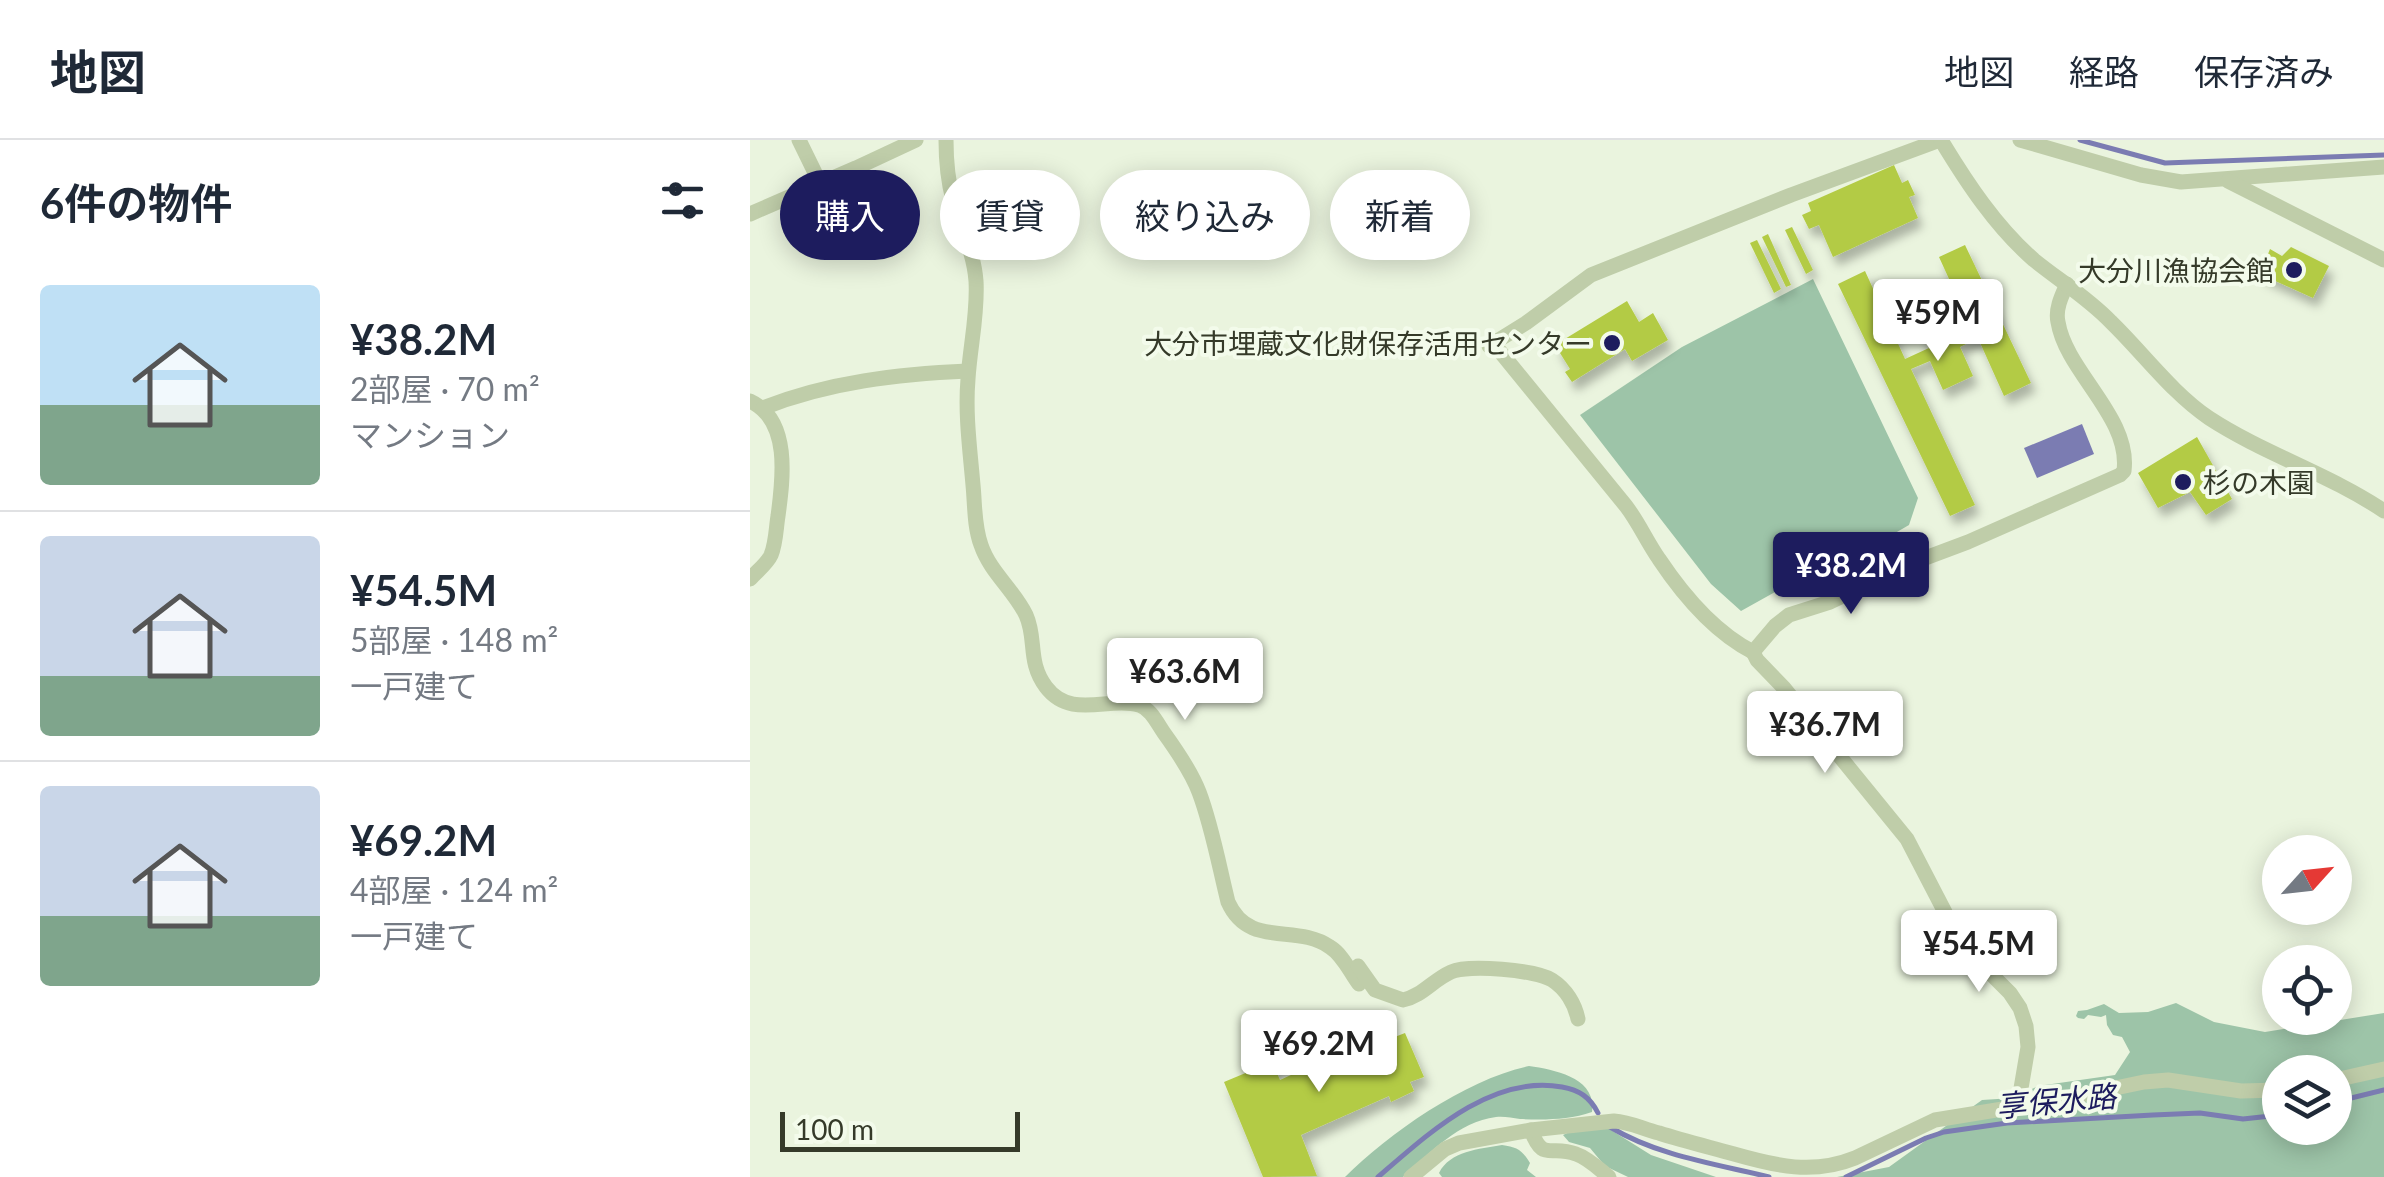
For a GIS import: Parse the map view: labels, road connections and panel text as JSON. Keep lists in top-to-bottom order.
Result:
{
  "water": ["享保水路"],
  "places": ["大分川漁協会館", "大分市埋蔵文化財保存活用センター", "杉の木園"],
  "scale_bar": "100 m",
  "north": "top right",
  "page": {
    "header": "地図",
    "nav": ["地図", "経路", "保存済み"],
    "heading": "6件の物件",
    "chip": [
      "購入",
      "賃貸",
      "絞り込み",
      "新着"
    ],
    "list": [
      {
        "name": "¥38.2M",
        "note": "2部屋 · 70 m² · マンション"
      },
      {
        "name": "¥54.5M",
        "note": "5部屋 · 148 m² · 一戸建て"
      },
      {
        "name": "¥69.2M",
        "note": "4部屋 · 124 m² · 一戸建て"
      }
    ],
    "price": [
      "¥59M",
      "¥38.2M",
      "¥63.6M",
      "¥36.7M",
      "¥54.5M",
      "¥69.2M"
    ],
    "scale": "100 m"
  }
}
